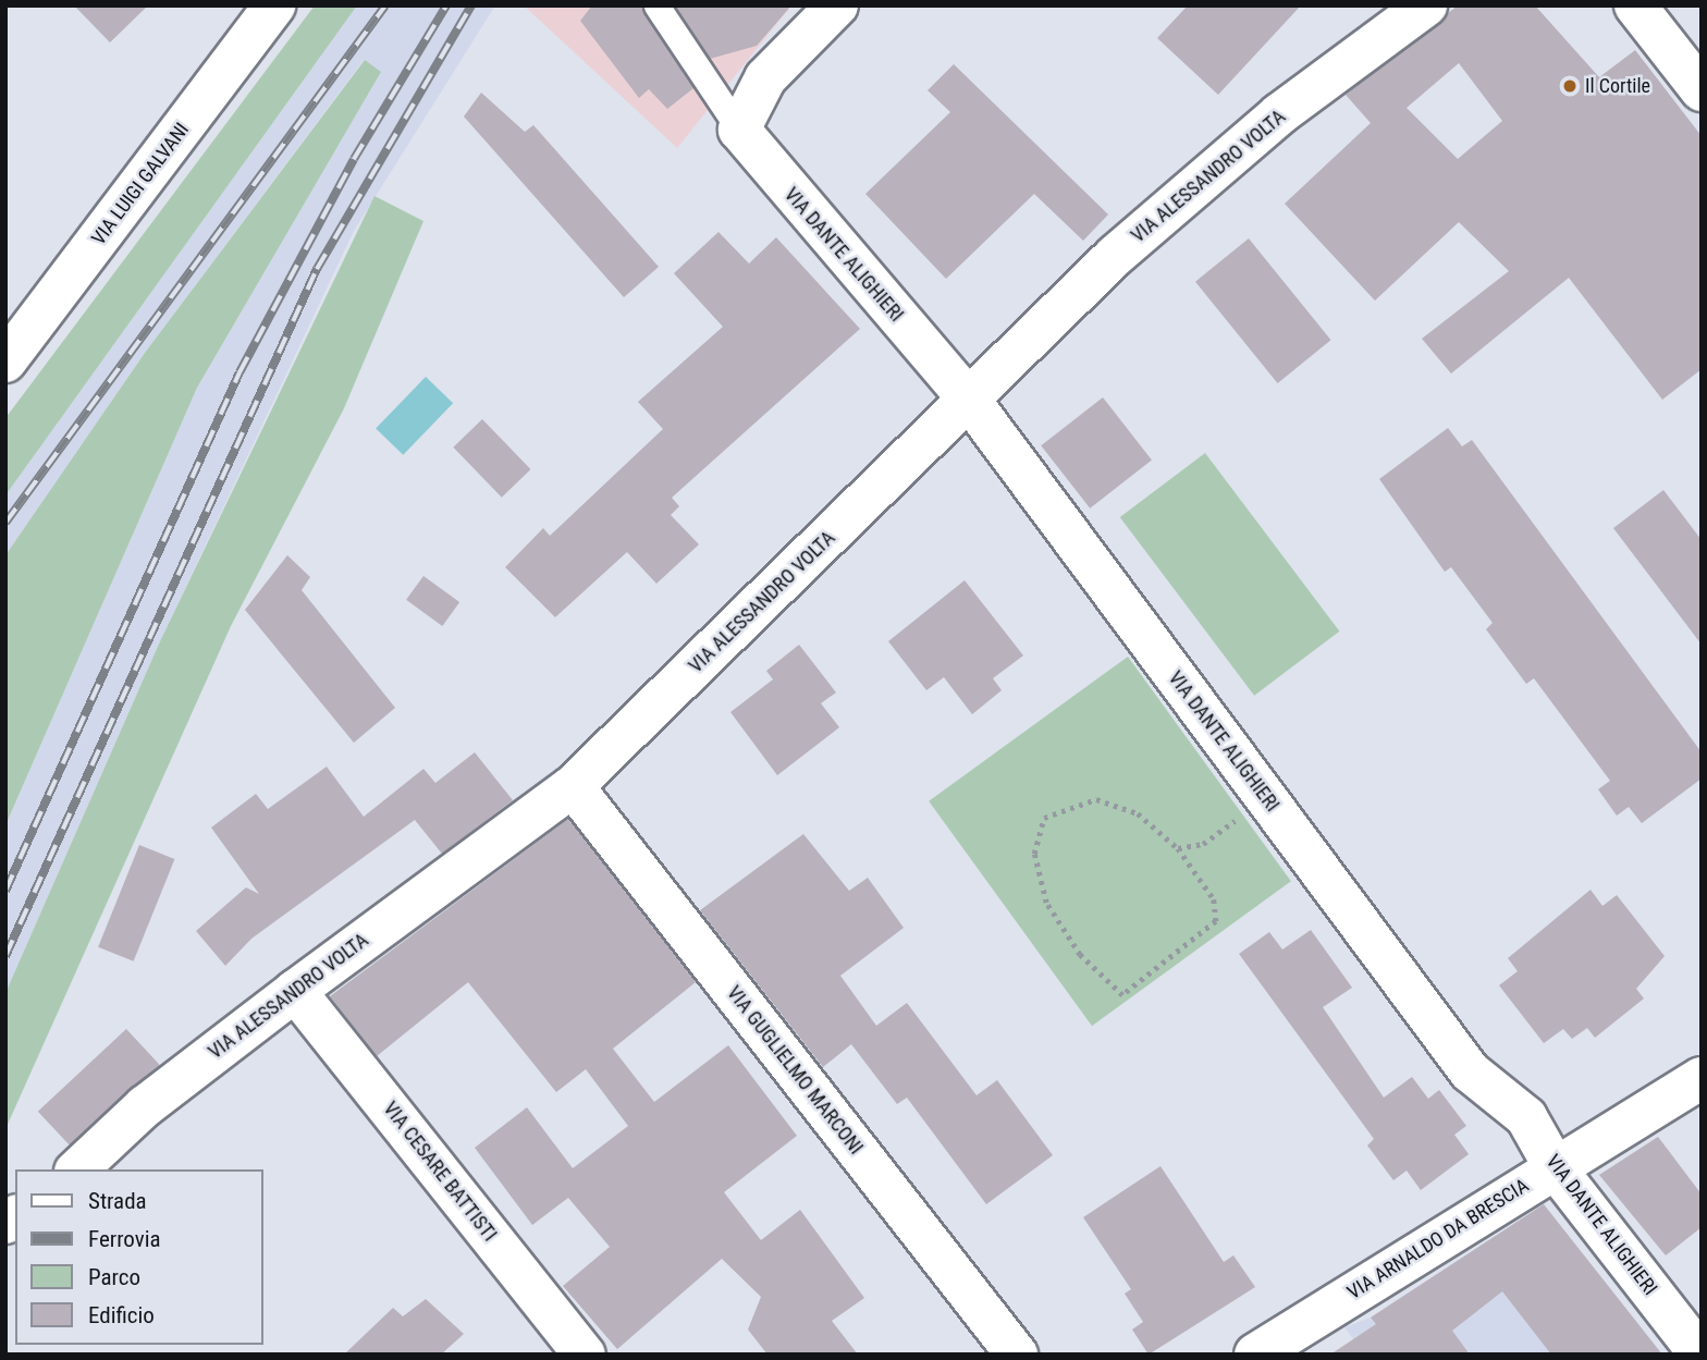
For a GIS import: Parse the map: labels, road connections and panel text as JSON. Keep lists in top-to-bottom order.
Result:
{
  "streets": {
    "street": [
      "VIA ALESSANDRO VOLTA",
      "VIA LUIGI GALVANI",
      "VIA DANTE ALIGHIERI",
      "VIA GUGLIELMO MARCONI",
      "VIA CESARE BATTISTI",
      "VIA ARNALDO DA BRESCIA"
    ]
  },
  "crossings": [
    ["VIA ALESSANDRO VOLTA", "VIA DANTE ALIGHIERI"],
    ["VIA ALESSANDRO VOLTA", "VIA GUGLIELMO MARCONI"],
    ["VIA ALESSANDRO VOLTA", "VIA CESARE BATTISTI"],
    ["VIA DANTE ALIGHIERI", "VIA ARNALDO DA BRESCIA"]
  ],
  "places": ["Il Cortile"],
  "legend": [
    "Strada",
    "Ferrovia",
    "Parco",
    "Edificio"
  ]
}
